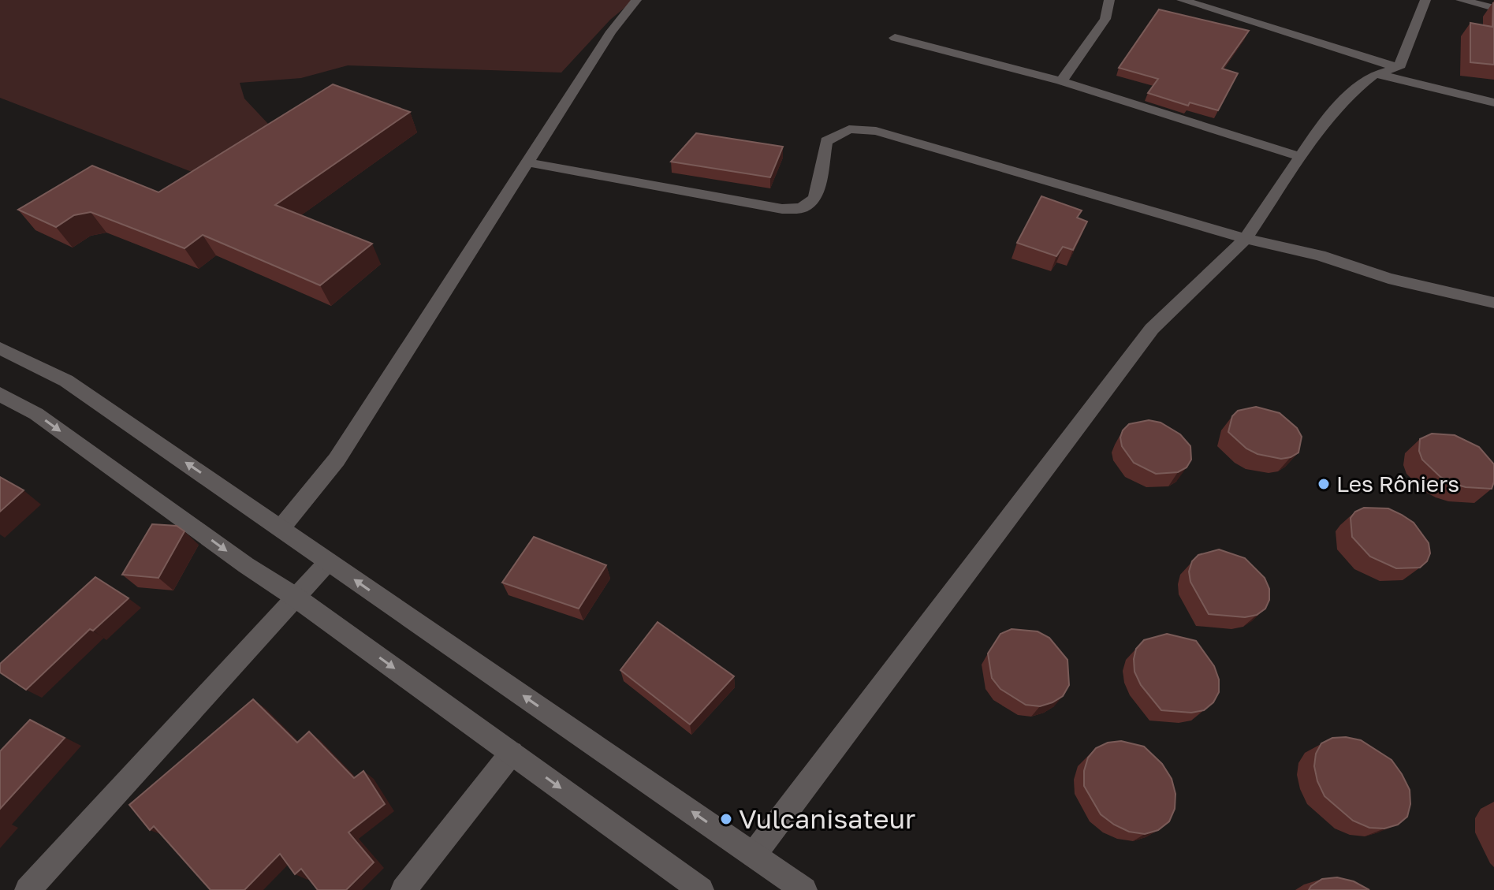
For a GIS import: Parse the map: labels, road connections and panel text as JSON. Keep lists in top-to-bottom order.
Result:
{
  "places": ["Les Rôniers", "Vulcanisateur"]
}
